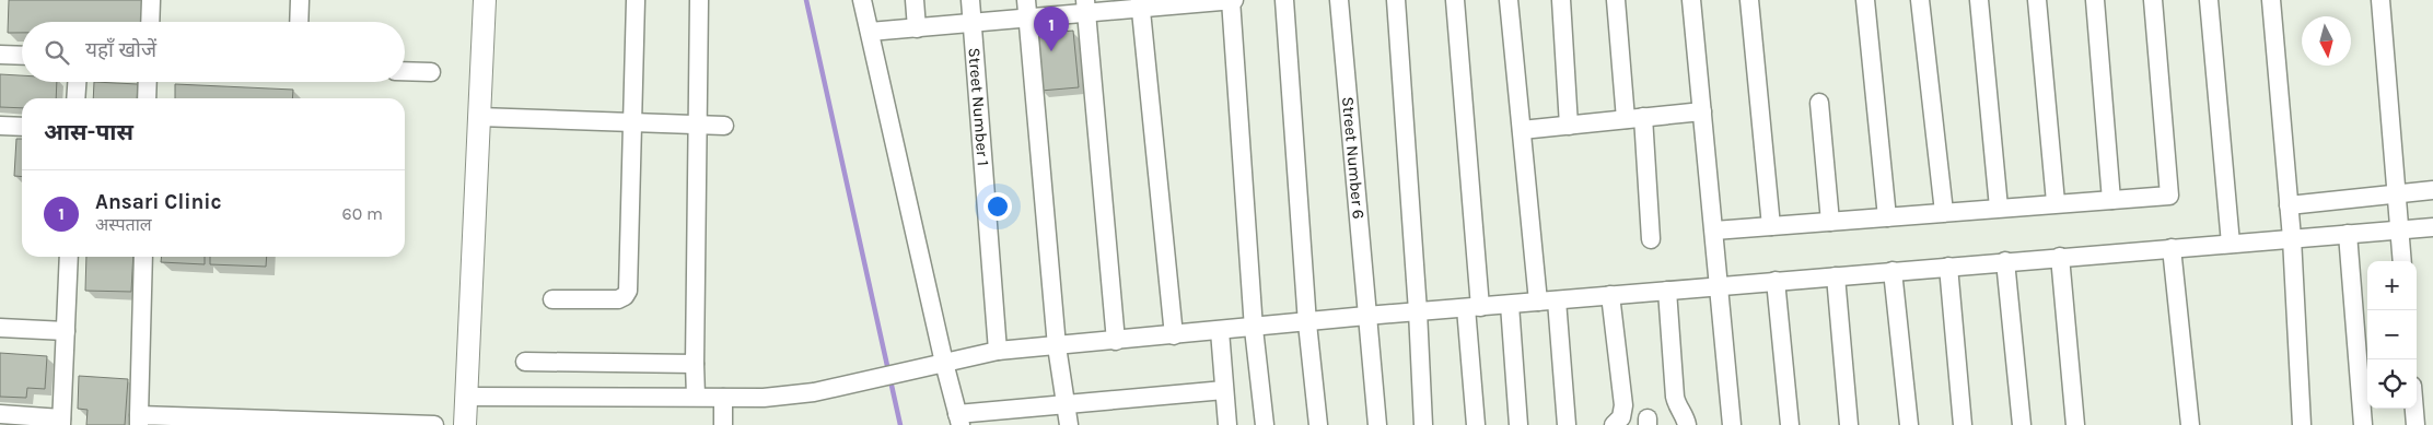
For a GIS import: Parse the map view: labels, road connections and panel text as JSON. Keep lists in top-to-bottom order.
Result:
{
  "streets": {
    "street": ["Street Number 1", "Street Number 6"]
  },
  "north": "bottom",
  "page": {
    "pins": "1",
    "search": "यहाँ खोजें",
    "heading": "आस-पास",
    "list": [
      {
        "mark": "1",
        "name": "Ansari Clinic",
        "note": "अस्पताल",
        "value": "60 m"
      }
    ],
    "map_buttons": ["+", "−"]
  }
}
